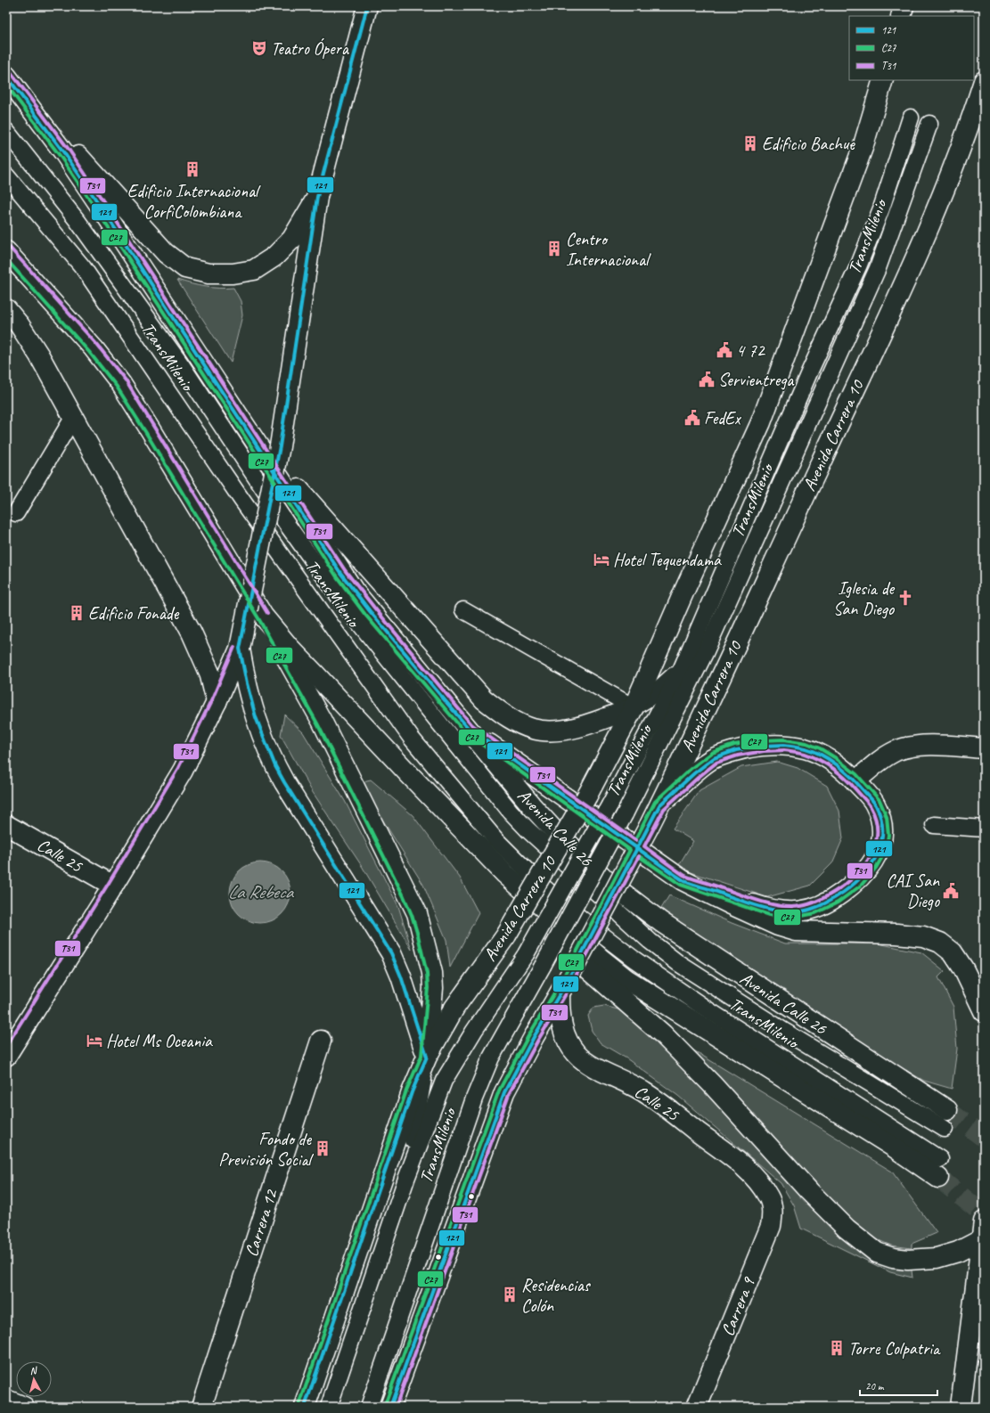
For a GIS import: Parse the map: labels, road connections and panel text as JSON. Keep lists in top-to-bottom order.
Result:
{
  "streets": {
    "main road": [
      "Avenida Carrera 10",
      "Avenida Calle 26",
      "Calle 25",
      "Carrera 12",
      "Carrera 9"
    ],
    "lane": ["TransMilenio"]
  },
  "crossings": [
    ["TransMilenio", "Avenida Carrera 10"],
    ["Avenida Carrera 10", "Calle 25"],
    ["Calle 25", "Carrera 9"]
  ],
  "water": ["La Rebeca"],
  "places": {
    "theatre": ["Teatro Ópera"],
    "building": [
      "Edificio Bachue",
      "Edificio Internacional CorfiColombiana",
      "Centro Internacional",
      "Edificio Fonade",
      "Fondo de Previsión Social",
      "Residencias Colón",
      "Torre Colpatria"
    ],
    "public building": [
      "4 72",
      "Servientrega",
      "FedEx",
      "CAI San Diego"
    ],
    "hotel": ["Hotel Tequendama", "Hotel Ms Oceania"],
    "church": ["Iglesia de San Diego"]
  },
  "lines": ["transit line 121", "transit line T31", "transit line C27"],
  "legend": ["121", "C27", "T31"],
  "scale_bar": "20 m",
  "north": "top"
}
